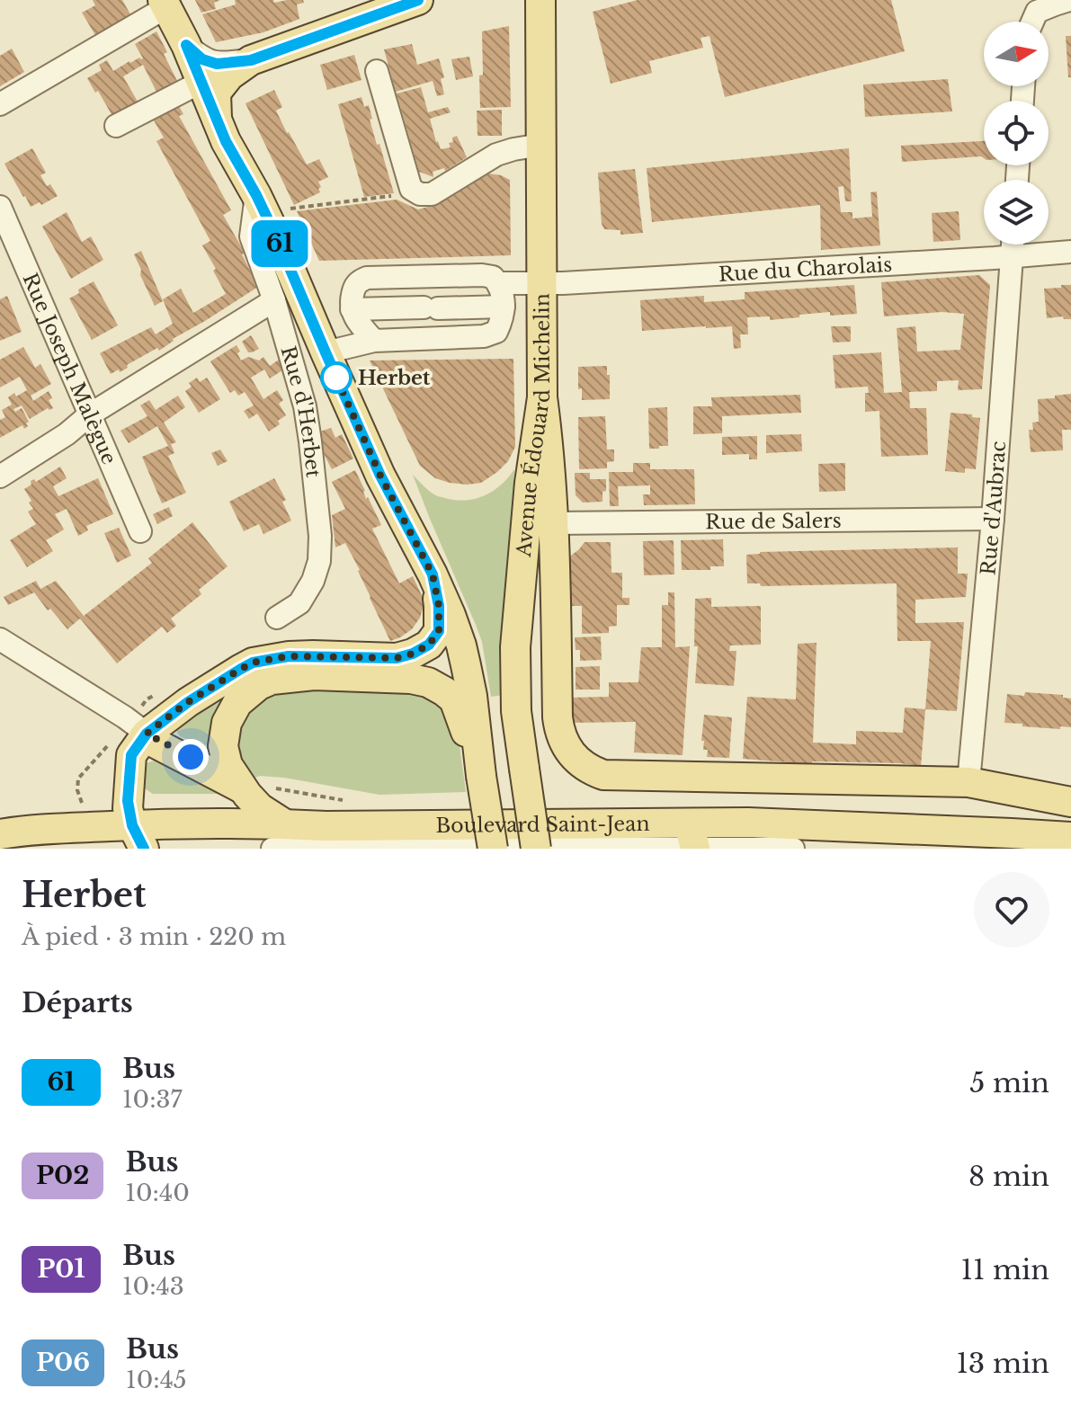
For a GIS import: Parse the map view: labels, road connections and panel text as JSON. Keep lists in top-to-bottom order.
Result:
{
  "streets": {
    "main road": ["Avenue Édouard Michelin", "Boulevard Saint-Jean"],
    "street": [
      "Rue du Charolais",
      "Rue Joseph Malègue",
      "Rue d'Herbet",
      "Rue d'Aubrac",
      "Rue de Salers"
    ]
  },
  "crossings": [
    ["Rue du Charolais", "Avenue Édouard Michelin"],
    ["Rue du Charolais", "Rue d'Aubrac"],
    ["Rue d'Aubrac", "Rue de Salers"]
  ],
  "places": ["Herbet"],
  "lines": ["bus line 61"],
  "north": "right",
  "page": {
    "on_map": "61",
    "heading": [
      ["Herbet", "À pied · 3 min · 220 m"],
      "Départs"
    ],
    "list": [
      {
        "mark": "61",
        "name": "Bus",
        "note": "10:37",
        "value": "5 min"
      },
      {
        "mark": "P02",
        "name": "Bus",
        "note": "10:40",
        "value": "8 min"
      },
      {
        "mark": "P01",
        "name": "Bus",
        "note": "10:43",
        "value": "11 min"
      },
      {
        "mark": "P06",
        "name": "Bus",
        "note": "10:45",
        "value": "13 min"
      }
    ]
  }
}
